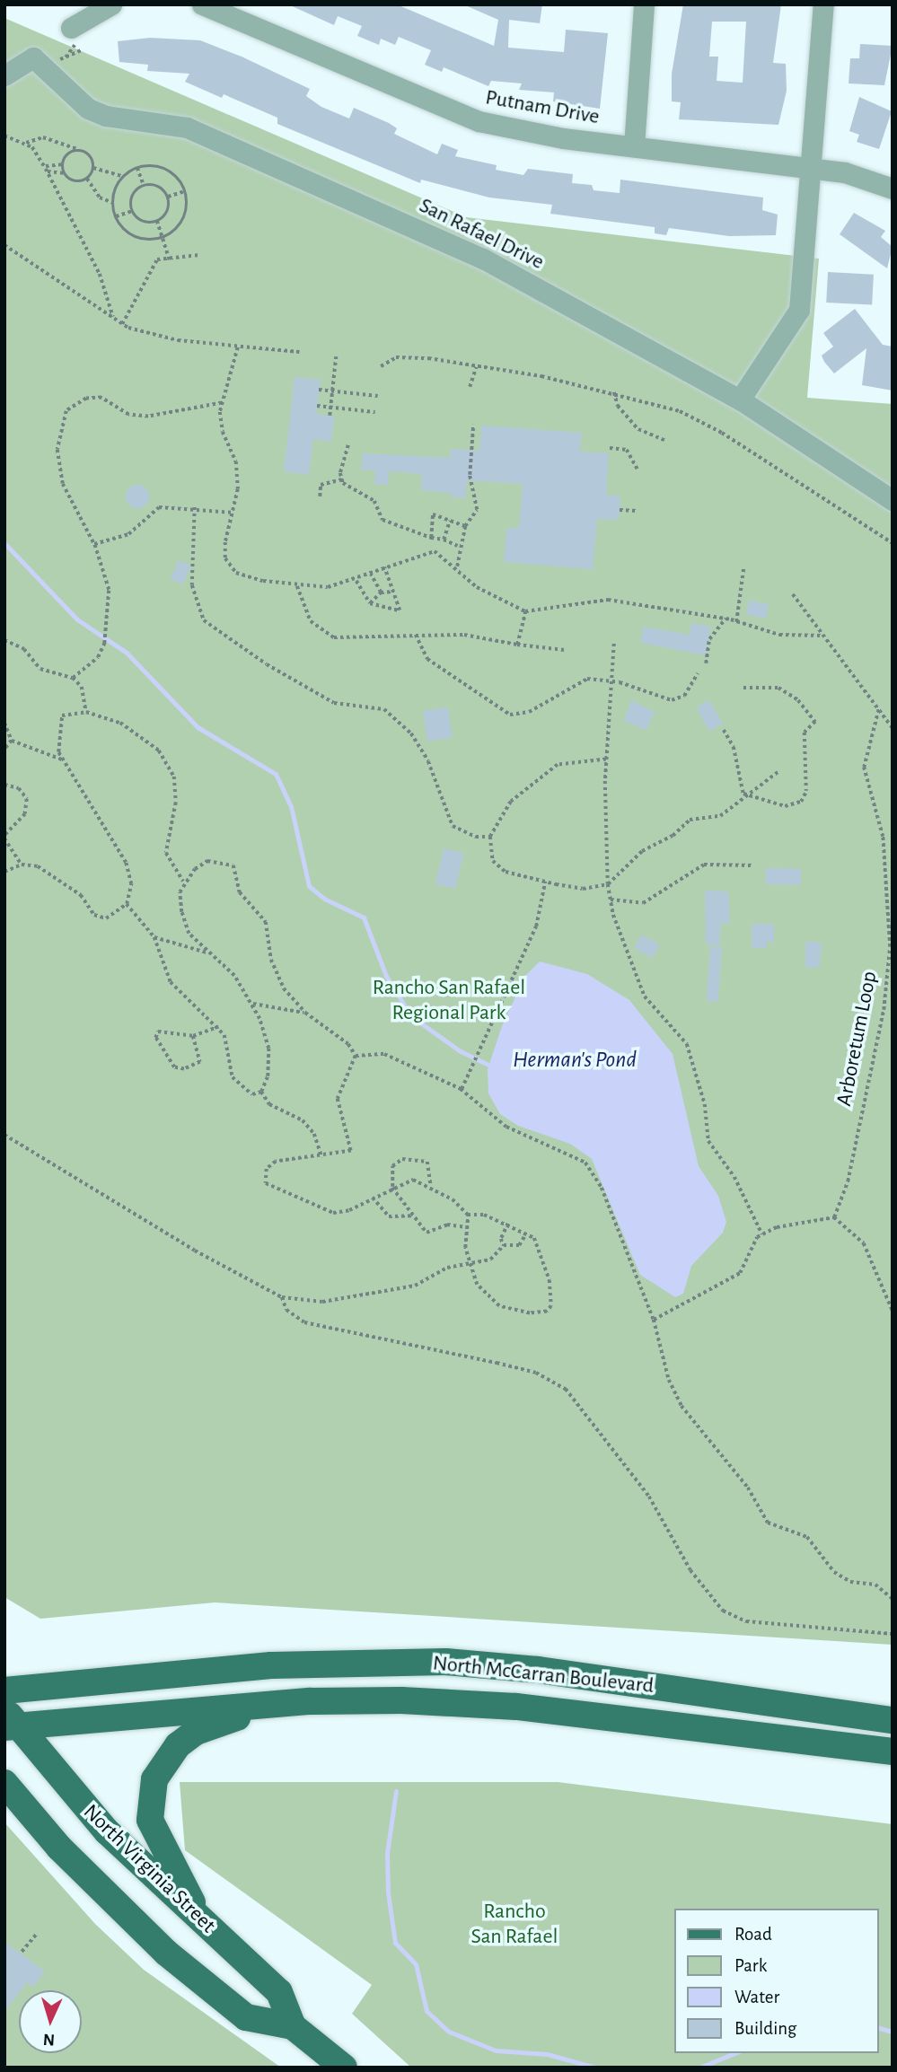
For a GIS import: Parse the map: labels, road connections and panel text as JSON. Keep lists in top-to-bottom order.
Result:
{
  "streets": {
    "main road": ["North McCarran Boulevard", "North Virginia Street"],
    "street": ["Putnam Drive", "San Rafael Drive"],
    "path": ["Arboretum Loop"]
  },
  "crossings": [
    ["North McCarran Boulevard", "North Virginia Street"]
  ],
  "water": ["Herman's Pond"],
  "parks": ["Rancho San Rafael Regional Park", "Rancho San Rafael"],
  "legend": [
    "Road",
    "Park",
    "Water",
    "Building"
  ],
  "north": "bottom"
}
